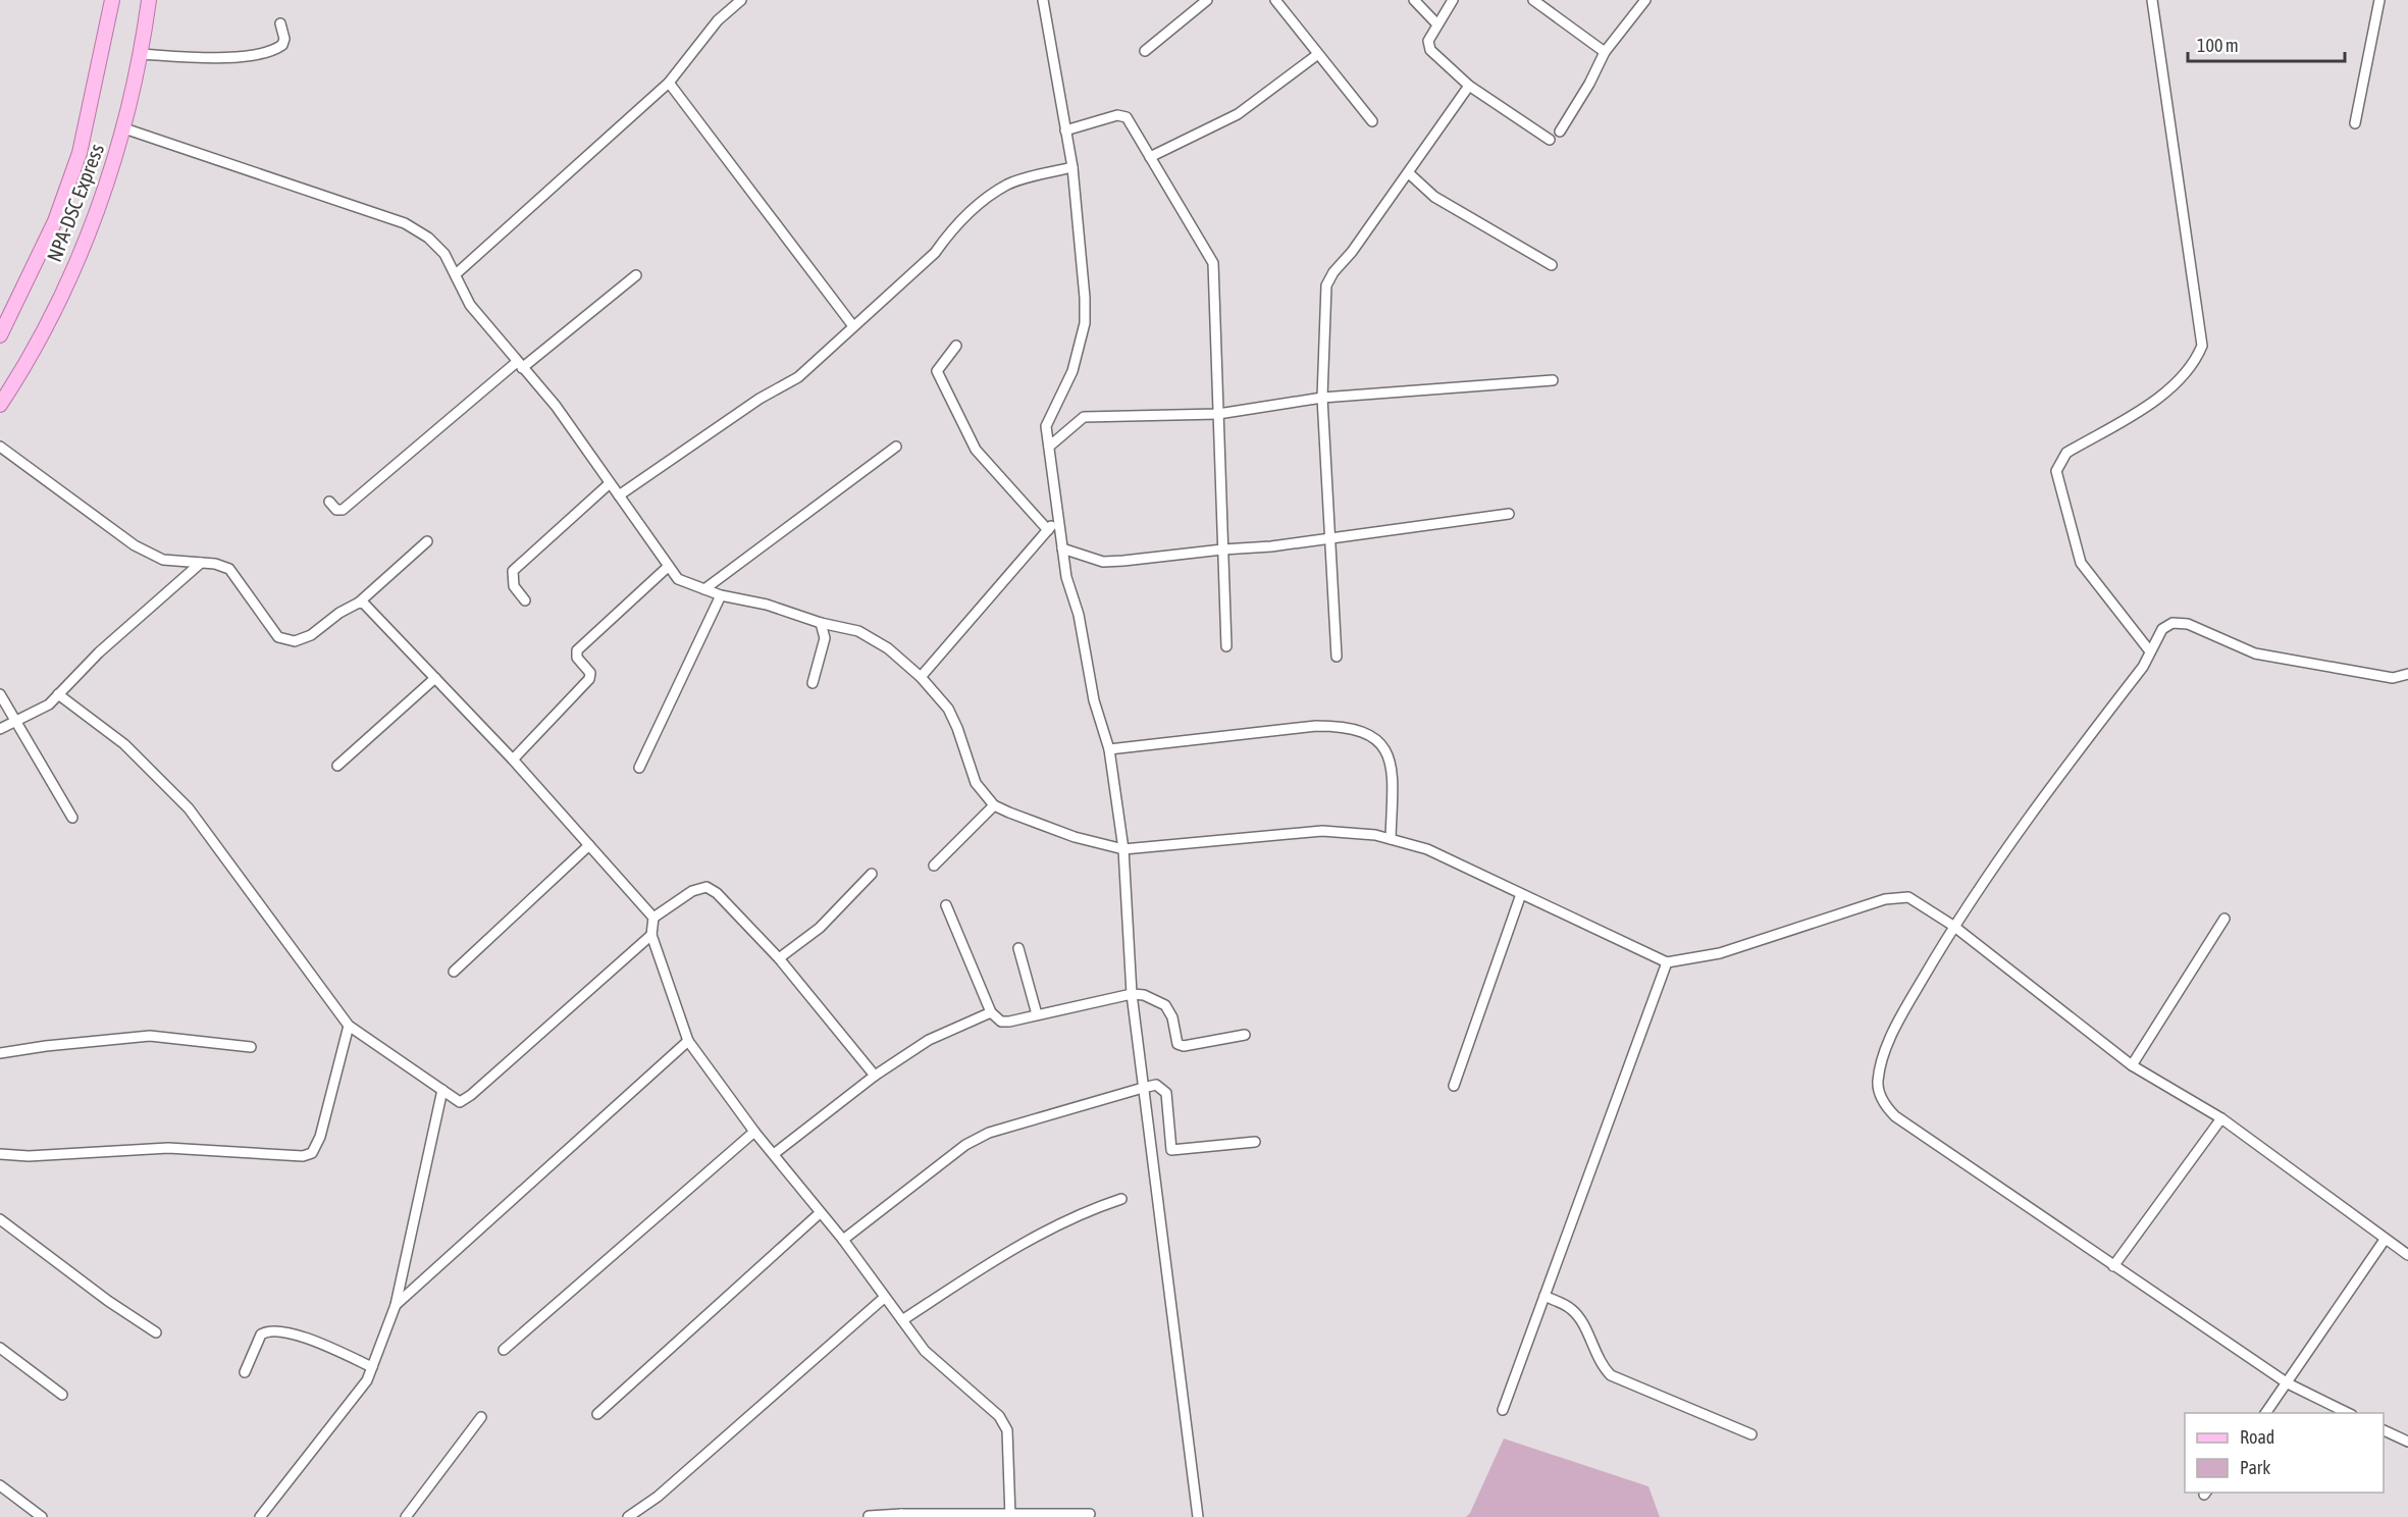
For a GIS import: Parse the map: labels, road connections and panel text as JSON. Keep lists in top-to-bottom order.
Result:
{
  "streets": {
    "main road": ["NPA-DSC Express"]
  },
  "legend": ["Road", "Park"],
  "scale_bar": "100 m"
}
